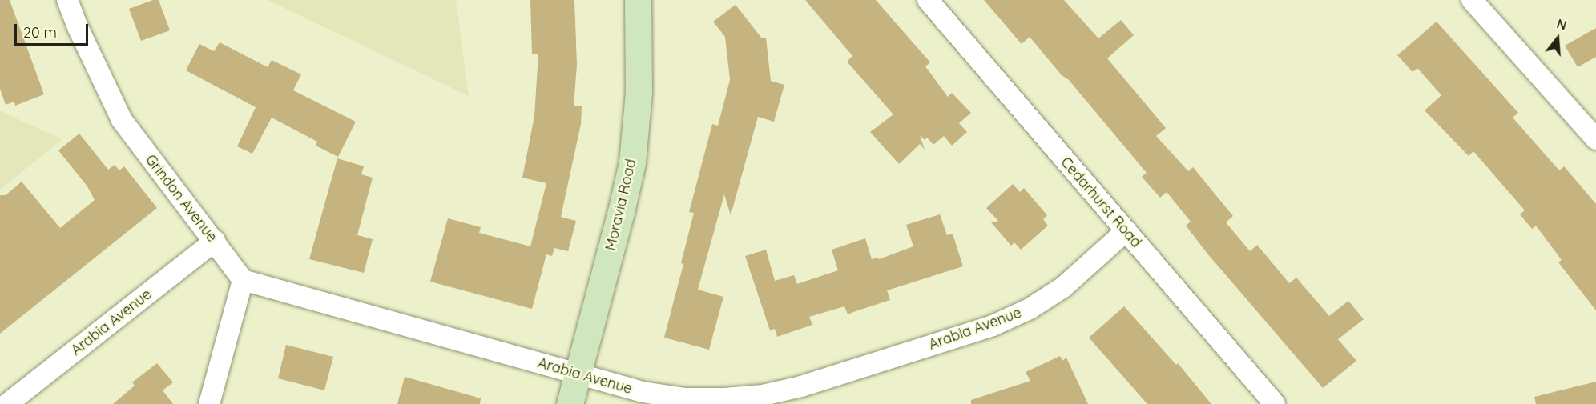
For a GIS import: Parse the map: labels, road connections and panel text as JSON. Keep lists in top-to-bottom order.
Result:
{
  "streets": {
    "main road": ["Moravia Road"],
    "street": ["Grindon Avenue", "Cedarhurst Road", "Arabia Avenue"]
  },
  "crossings": [
    ["Grindon Avenue", "Arabia Avenue"],
    ["Cedarhurst Road", "Arabia Avenue"],
    ["Moravia Road", "Arabia Avenue"]
  ],
  "scale_bar": "20 m",
  "north": "top"
}
